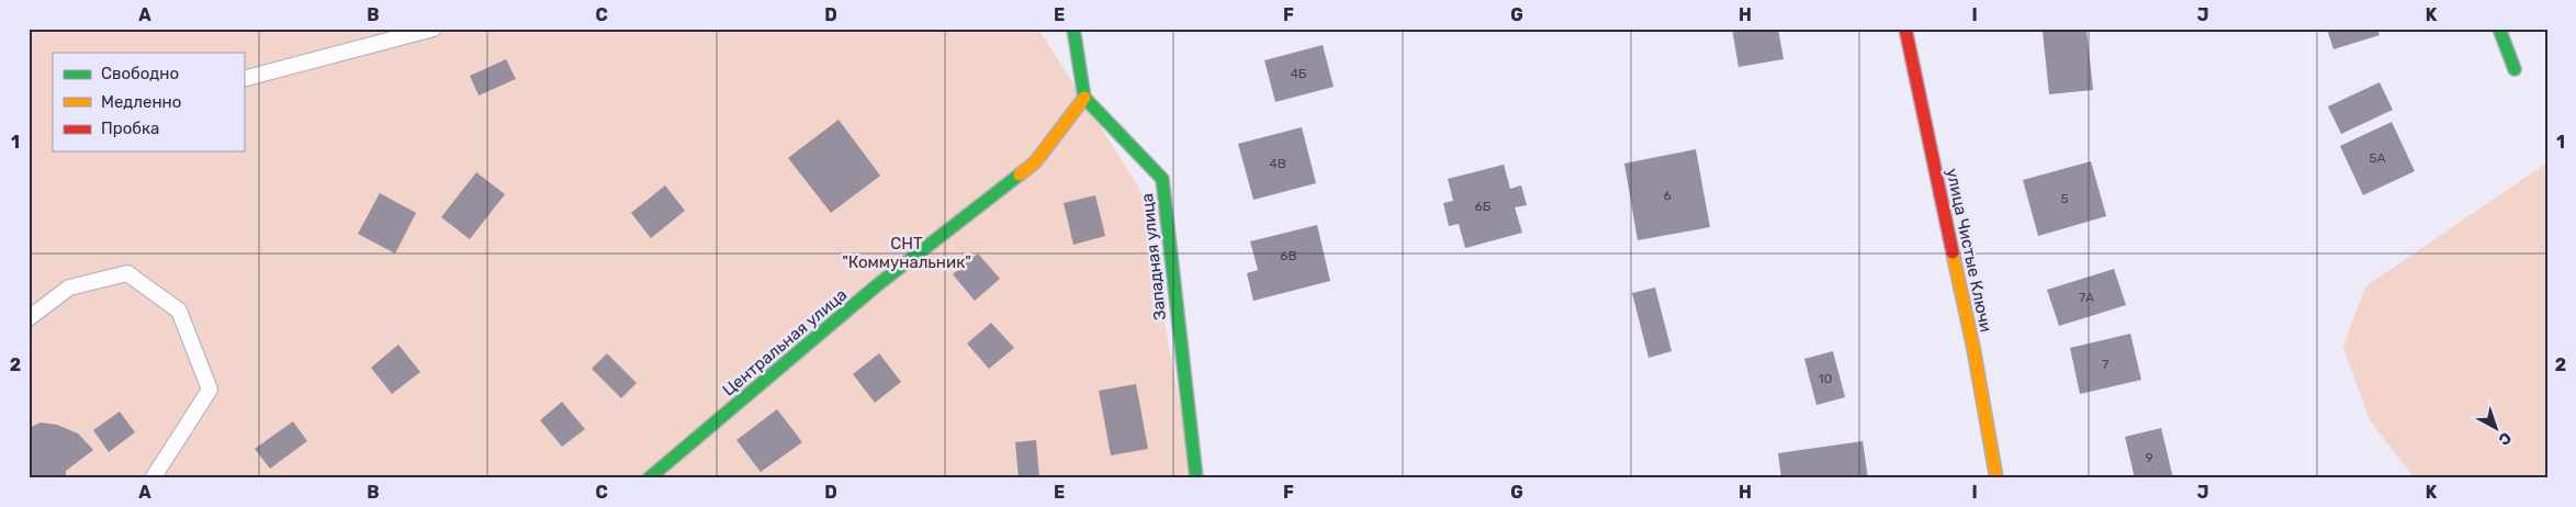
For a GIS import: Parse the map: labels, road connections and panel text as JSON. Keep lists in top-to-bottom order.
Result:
{
  "streets": {
    "street": ["улица Чистые Ключи", "Западная улица", "Центральная улица"]
  },
  "crossings": [
    ["Западная улица", "Центральная улица"]
  ],
  "parks": ["СНТ \"Коммунальник\""],
  "house_numbers": [
    "4Б",
    "5А",
    "4В",
    "6",
    "5",
    "6Б",
    "6В",
    "7А",
    "7",
    "10",
    "9"
  ],
  "legend": ["Свободно", "Медленно", "Пробка"],
  "north": "bottom right",
  "grid": {
    "columns": [
      "A",
      "B",
      "C",
      "D",
      "E",
      "F",
      "G",
      "H",
      "I",
      "J",
      "K"
    ],
    "rows": ["1", "2"]
  }
}
